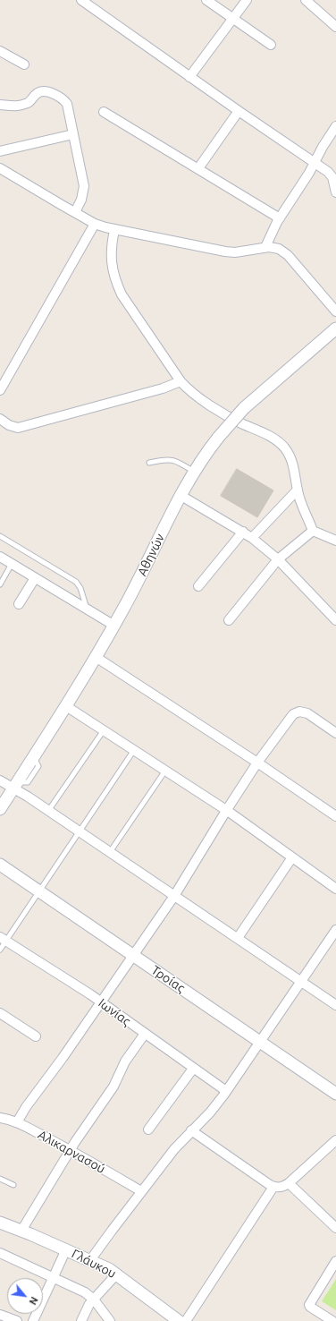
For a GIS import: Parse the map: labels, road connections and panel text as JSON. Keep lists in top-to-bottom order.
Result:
{
  "streets": {
    "street": [
      "Αθηνών",
      "Τροίας",
      "Ιωνίας",
      "Αλικαρνασού",
      "Γλάυκου"
    ]
  },
  "north": "bottom right"
}
